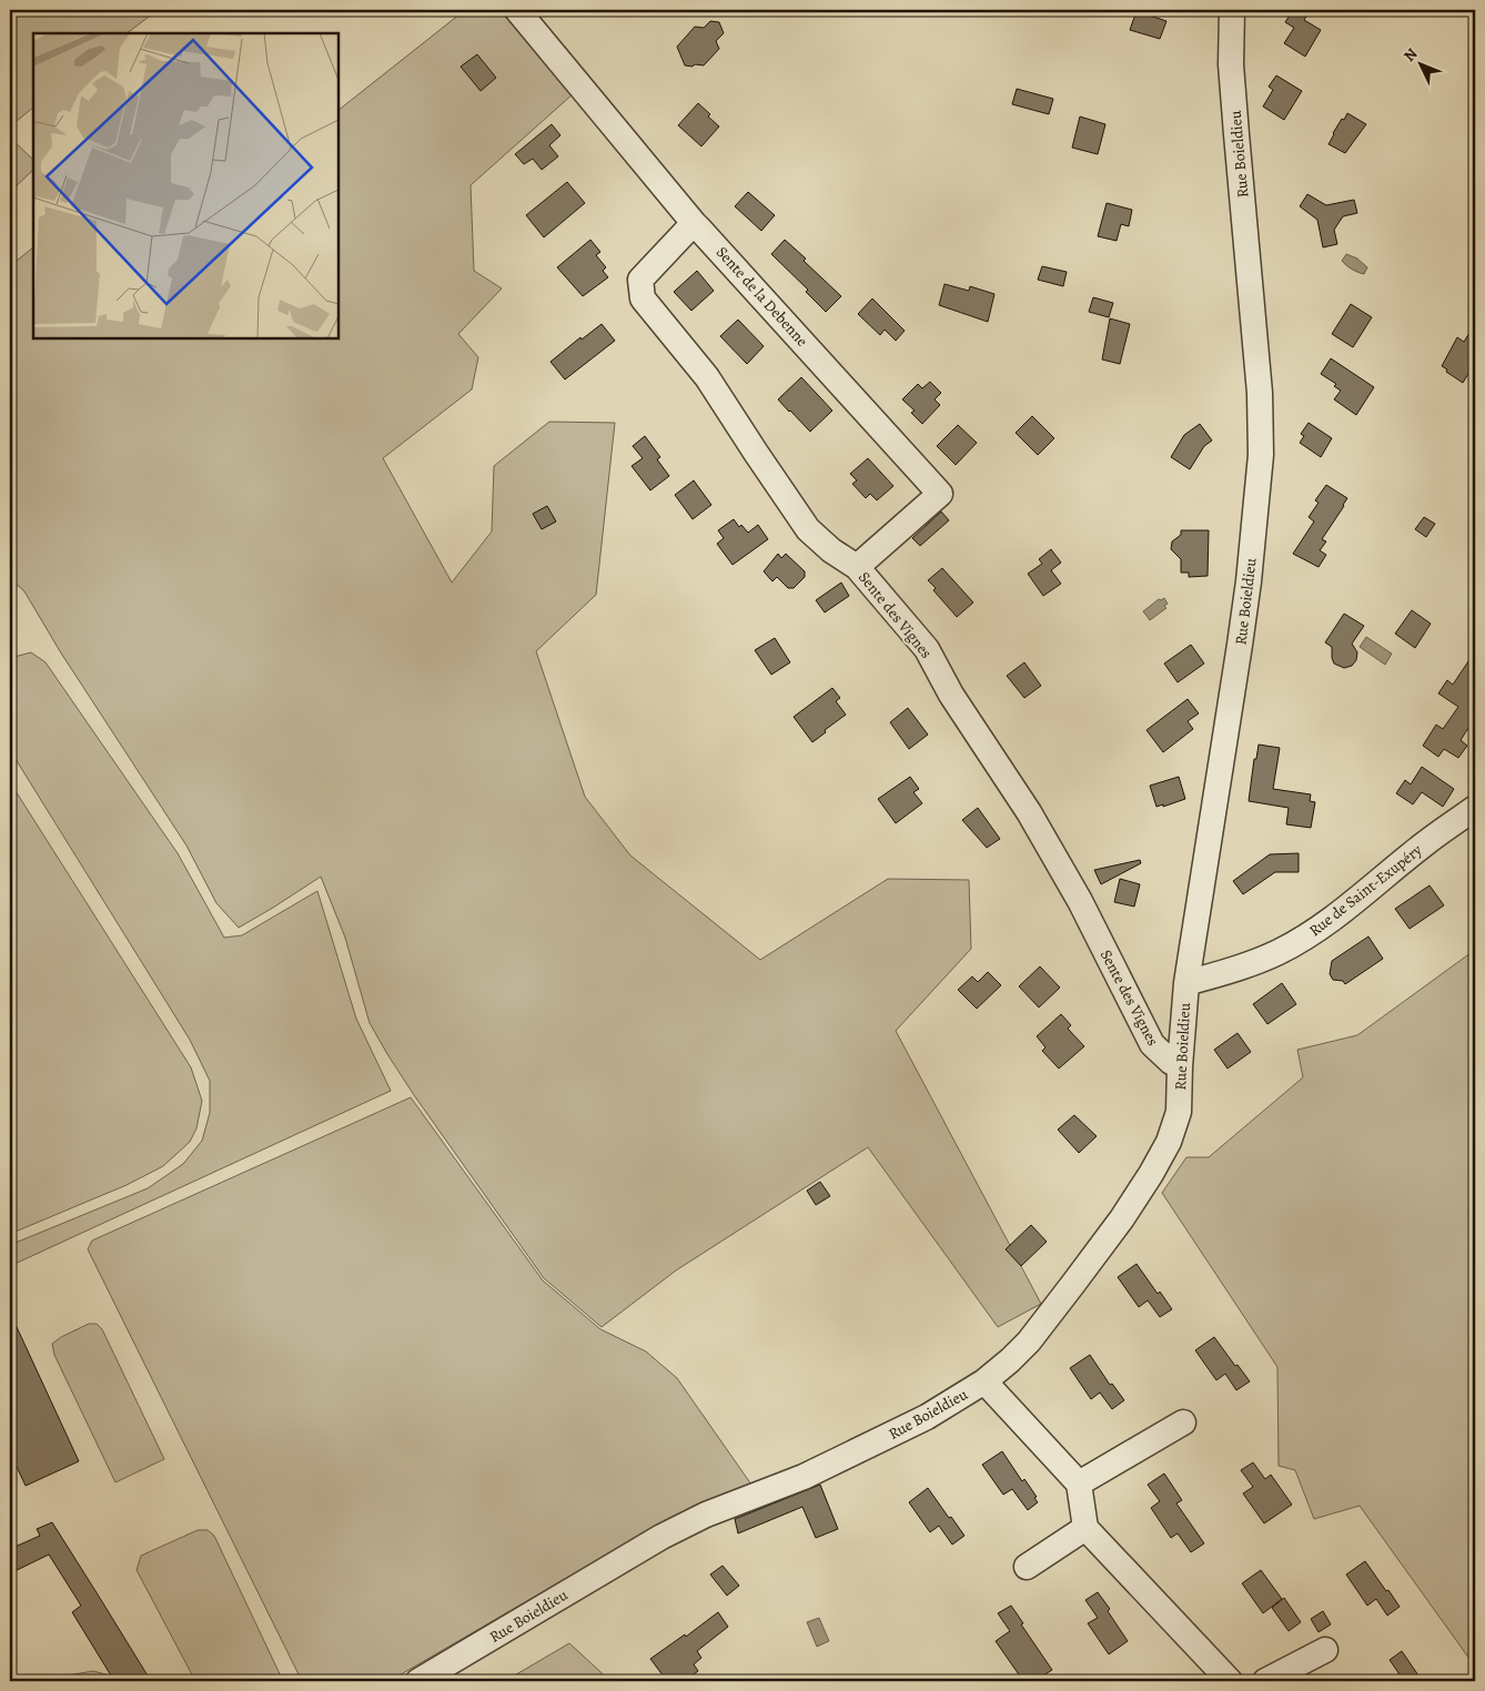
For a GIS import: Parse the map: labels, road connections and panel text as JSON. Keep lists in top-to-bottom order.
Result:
{
  "streets": {
    "street": [
      "Rue Boieldieu",
      "Sente de la Debenne",
      "Sente des Vignes",
      "Rue de Saint-Exupéry"
    ]
  },
  "crossings": [
    ["Rue Boieldieu", "Sente des Vignes"],
    ["Rue Boieldieu", "Rue de Saint-Exupéry"],
    ["Sente de la Debenne", "Sente des Vignes"]
  ],
  "north": "top left"
}
